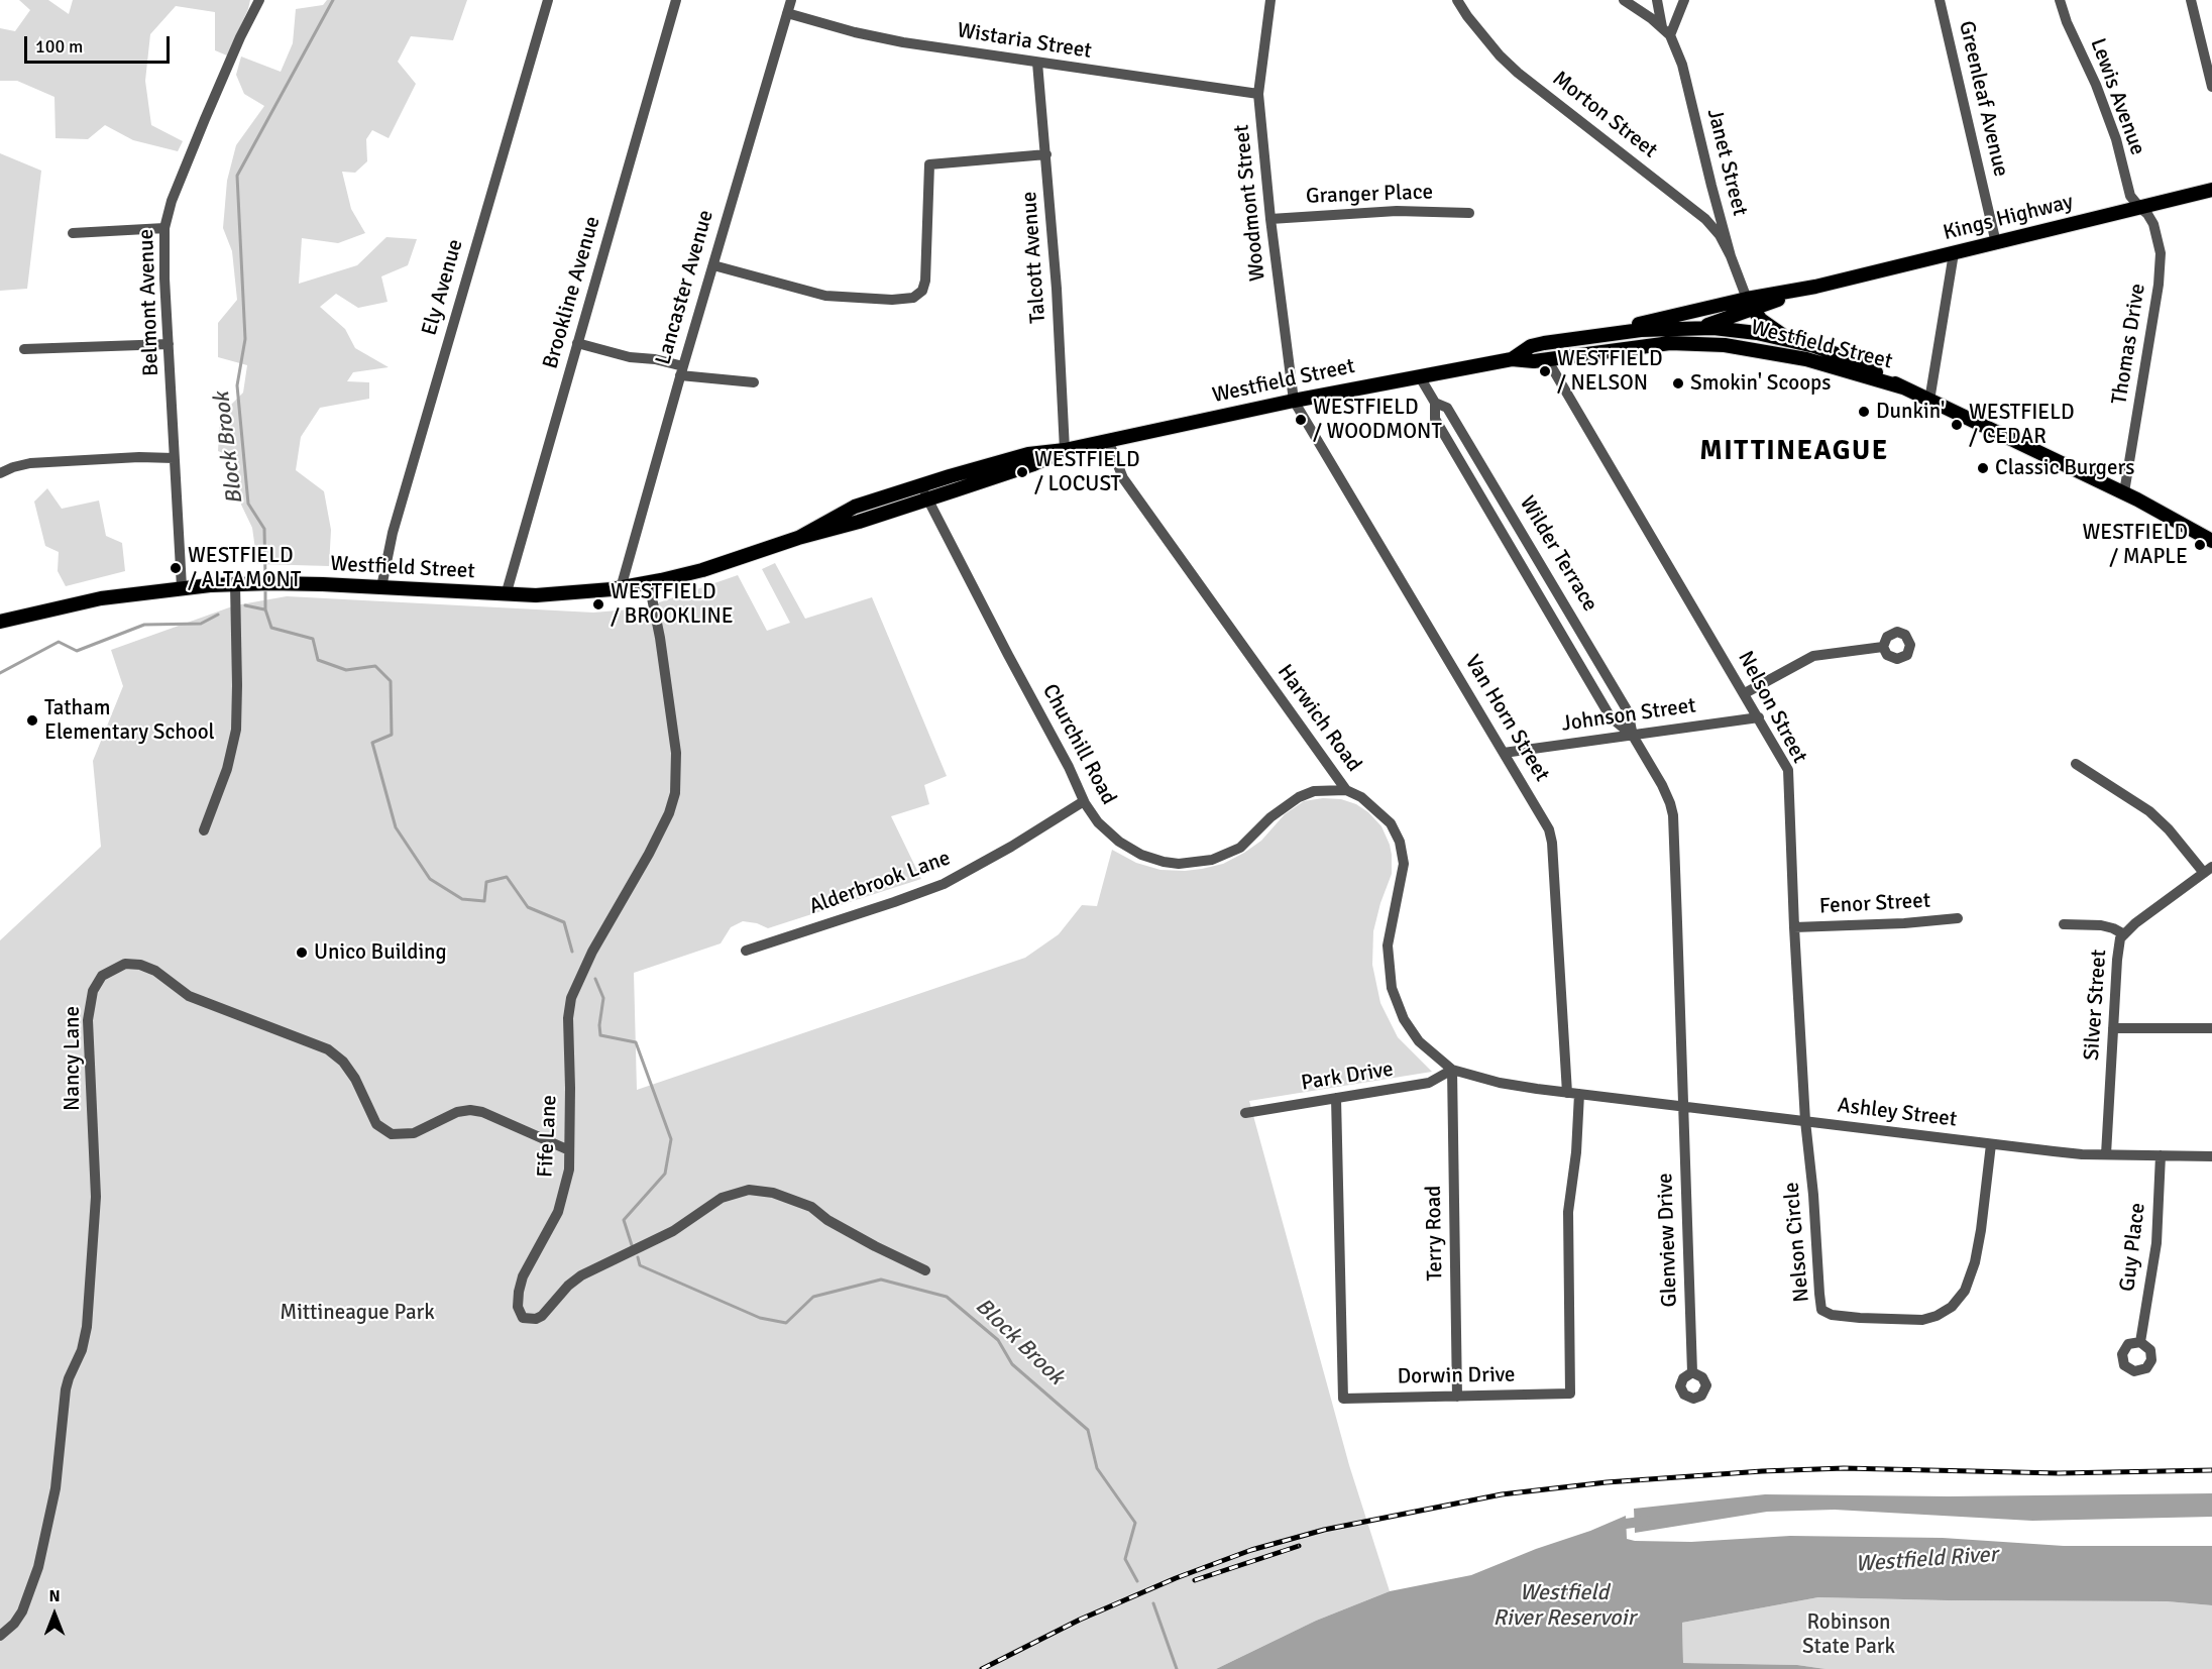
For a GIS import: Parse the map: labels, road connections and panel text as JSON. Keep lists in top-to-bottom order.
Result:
{
  "streets": {
    "main road": ["Kings Highway", "Westfield Street"],
    "street": [
      "Wistaria Street",
      "Lewis Avenue",
      "Greenleaf Avenue",
      "Morton Street",
      "Janet Street",
      "Granger Place",
      "Woodmont Street",
      "Talcott Avenue",
      "Ely Avenue",
      "Lancaster Avenue",
      "Brookline Avenue",
      "Belmont Avenue",
      "Thomas Drive",
      "Wilder Terrace",
      "Nelson Street",
      "Johnson Street",
      "Harwich Road",
      "Van Horn Street",
      "Churchill Road",
      "Alderbrook Lane",
      "Fenor Street",
      "Silver Street",
      "Nancy Lane",
      "Park Drive",
      "Ashley Street",
      "Fife Lane",
      "Terry Road",
      "Glenview Drive",
      "Nelson Circle",
      "Guy Place",
      "Dorwin Drive"
    ]
  },
  "crossings": [
    ["Wistaria Street", "Woodmont Street"],
    ["Wistaria Street", "Talcott Avenue"],
    ["Wistaria Street", "Lancaster Avenue"],
    ["Lewis Avenue", "Kings Highway"],
    ["Lewis Avenue", "Thomas Drive"],
    ["Greenleaf Avenue", "Kings Highway"],
    ["Morton Street", "Janet Street"],
    ["Janet Street", "Kings Highway"],
    ["Granger Place", "Woodmont Street"],
    ["Woodmont Street", "Westfield Street"],
    ["Woodmont Street", "Van Horn Street"],
    ["Kings Highway", "Thomas Drive"],
    ["Kings Highway", "Westfield Street"],
    ["Talcott Avenue", "Westfield Street"],
    ["Ely Avenue", "Westfield Street"],
    ["Lancaster Avenue", "Westfield Street"],
    ["Brookline Avenue", "Westfield Street"],
    ["Belmont Avenue", "Westfield Street"],
    ["Thomas Drive", "Westfield Street"],
    ["Westfield Street", "Wilder Terrace"],
    ["Westfield Street", "Nelson Street"],
    ["Westfield Street", "Harwich Road"],
    ["Westfield Street", "Van Horn Street"],
    ["Westfield Street", "Churchill Road"],
    ["Westfield Street", "Fife Lane"],
    ["Wilder Terrace", "Johnson Street"],
    ["Wilder Terrace", "Ashley Street"],
    ["Wilder Terrace", "Glenview Drive"],
    ["Nelson Street", "Johnson Street"],
    ["Nelson Street", "Fenor Street"],
    ["Nelson Street", "Ashley Street"],
    ["Nelson Street", "Nelson Circle"],
    ["Johnson Street", "Van Horn Street"],
    ["Harwich Road", "Van Horn Street"],
    ["Harwich Road", "Churchill Road"],
    ["Harwich Road", "Park Drive"],
    ["Harwich Road", "Ashley Street"],
    ["Harwich Road", "Terry Road"],
    ["Harwich Road", "Dorwin Drive"],
    ["Van Horn Street", "Ashley Street"],
    ["Van Horn Street", "Dorwin Drive"],
    ["Churchill Road", "Alderbrook Lane"],
    ["Silver Street", "Ashley Street"],
    ["Nancy Lane", "Fife Lane"],
    ["Park Drive", "Terry Road"],
    ["Park Drive", "Dorwin Drive"],
    ["Ashley Street", "Glenview Drive"],
    ["Ashley Street", "Nelson Circle"],
    ["Ashley Street", "Guy Place"],
    ["Ashley Street", "Dorwin Drive"],
    ["Terry Road", "Dorwin Drive"]
  ],
  "districts": ["MITTINEAGUE"],
  "water": ["Block Brook", "Westfield River", "Westfield River Reservoir"],
  "parks": ["Mittineague Park", "Robinson State Park"],
  "places": [
    "WESTFIELD / NELSON",
    "Smokin' Scoops",
    "Dunkin'",
    "WESTFIELD / WOODMONT",
    "WESTFIELD / CEDAR",
    "Classic Burgers",
    "WESTFIELD / LOCUST",
    "WESTFIELD / MAPLE",
    "WESTFIELD / ALTAMONT",
    "WESTFIELD / BROOKLINE",
    "Tatham Elementary School",
    "Unico Building"
  ],
  "scale_bar": "100 m",
  "north": "top"
}
